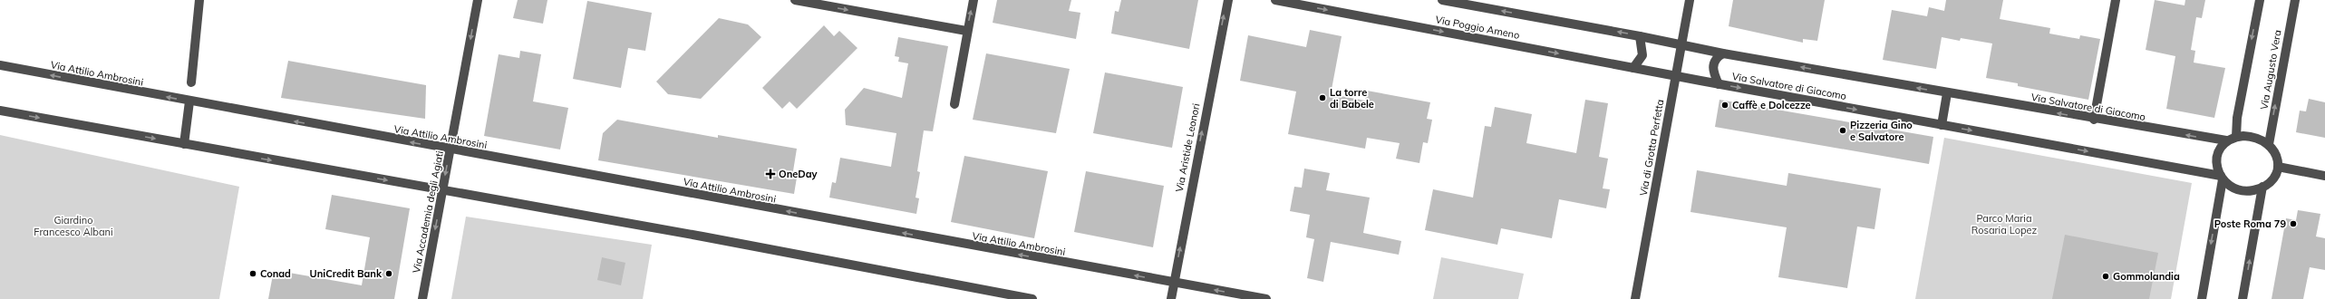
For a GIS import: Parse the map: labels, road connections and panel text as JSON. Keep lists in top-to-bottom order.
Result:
{
  "streets": {
    "street": [
      "Via Poggio Ameno",
      "Via Augusto Vera",
      "Via Attilio Ambrosini",
      "Via Salvatore di Giacomo",
      "Via Aristide Leonori",
      "Via di Grotta Perfetta",
      "Via Accademia degli Agiati"
    ]
  },
  "crossings": [
    ["Via Poggio Ameno", "Via Salvatore di Giacomo"],
    ["Via Poggio Ameno", "Via di Grotta Perfetta"],
    ["Via Augusto Vera", "Via Salvatore di Giacomo"],
    ["Via Attilio Ambrosini", "Via Aristide Leonori"],
    ["Via Attilio Ambrosini", "Via Accademia degli Agiati"],
    ["Via Salvatore di Giacomo", "Via di Grotta Perfetta"]
  ],
  "one_way": ["Via Aristide Leonori", "Via Accademia degli Agiati"],
  "parks": ["Parco Maria Rosaria Lopez", "Giardino Francesco Albani"],
  "places": {
    "other": [
      "La torre di Babele",
      "Caffè e Dolcezze",
      "Pizzeria Gino e Salvatore",
      "Poste Roma 79",
      "Conad",
      "UniCredit Bank",
      "Gommolandia"
    ],
    "health": ["OneDay"]
  }
}
